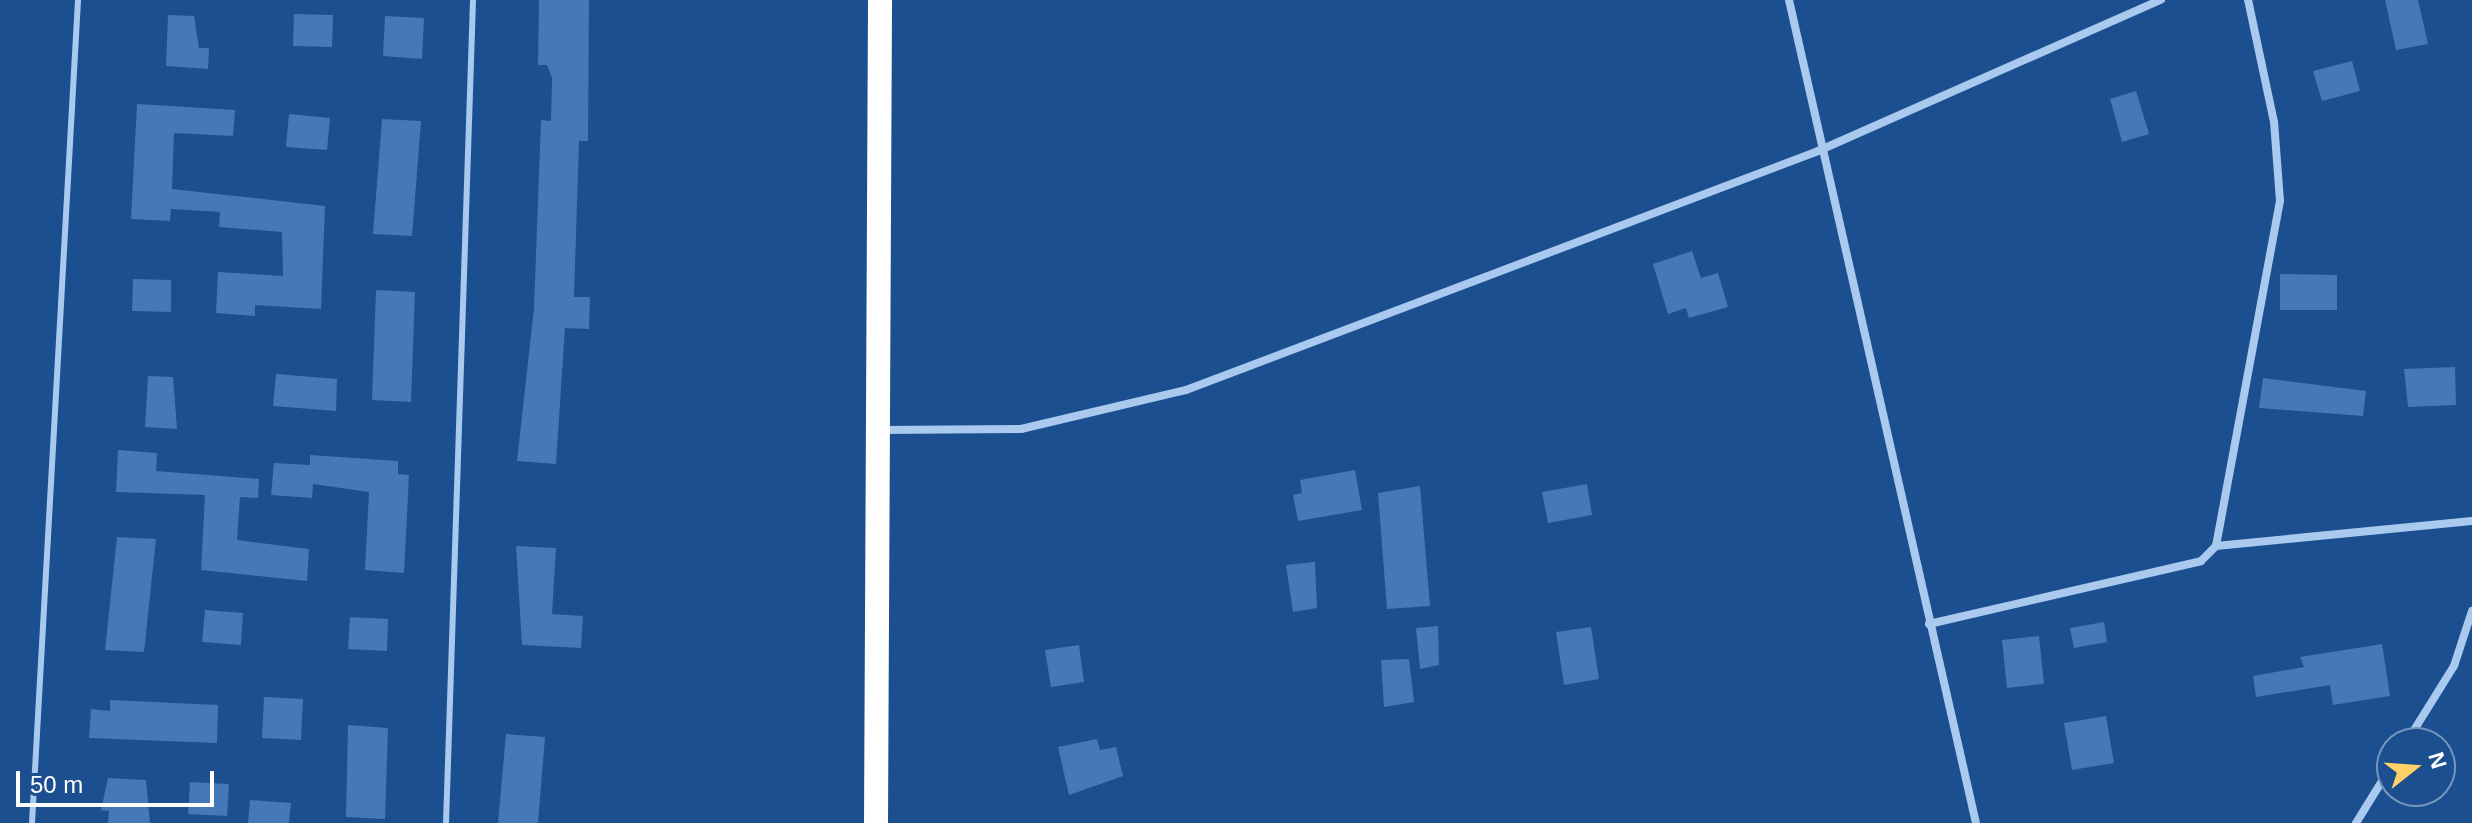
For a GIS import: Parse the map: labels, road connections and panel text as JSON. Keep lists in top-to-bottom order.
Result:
{
  "scale_bar": "50 m",
  "north": "right"
}
